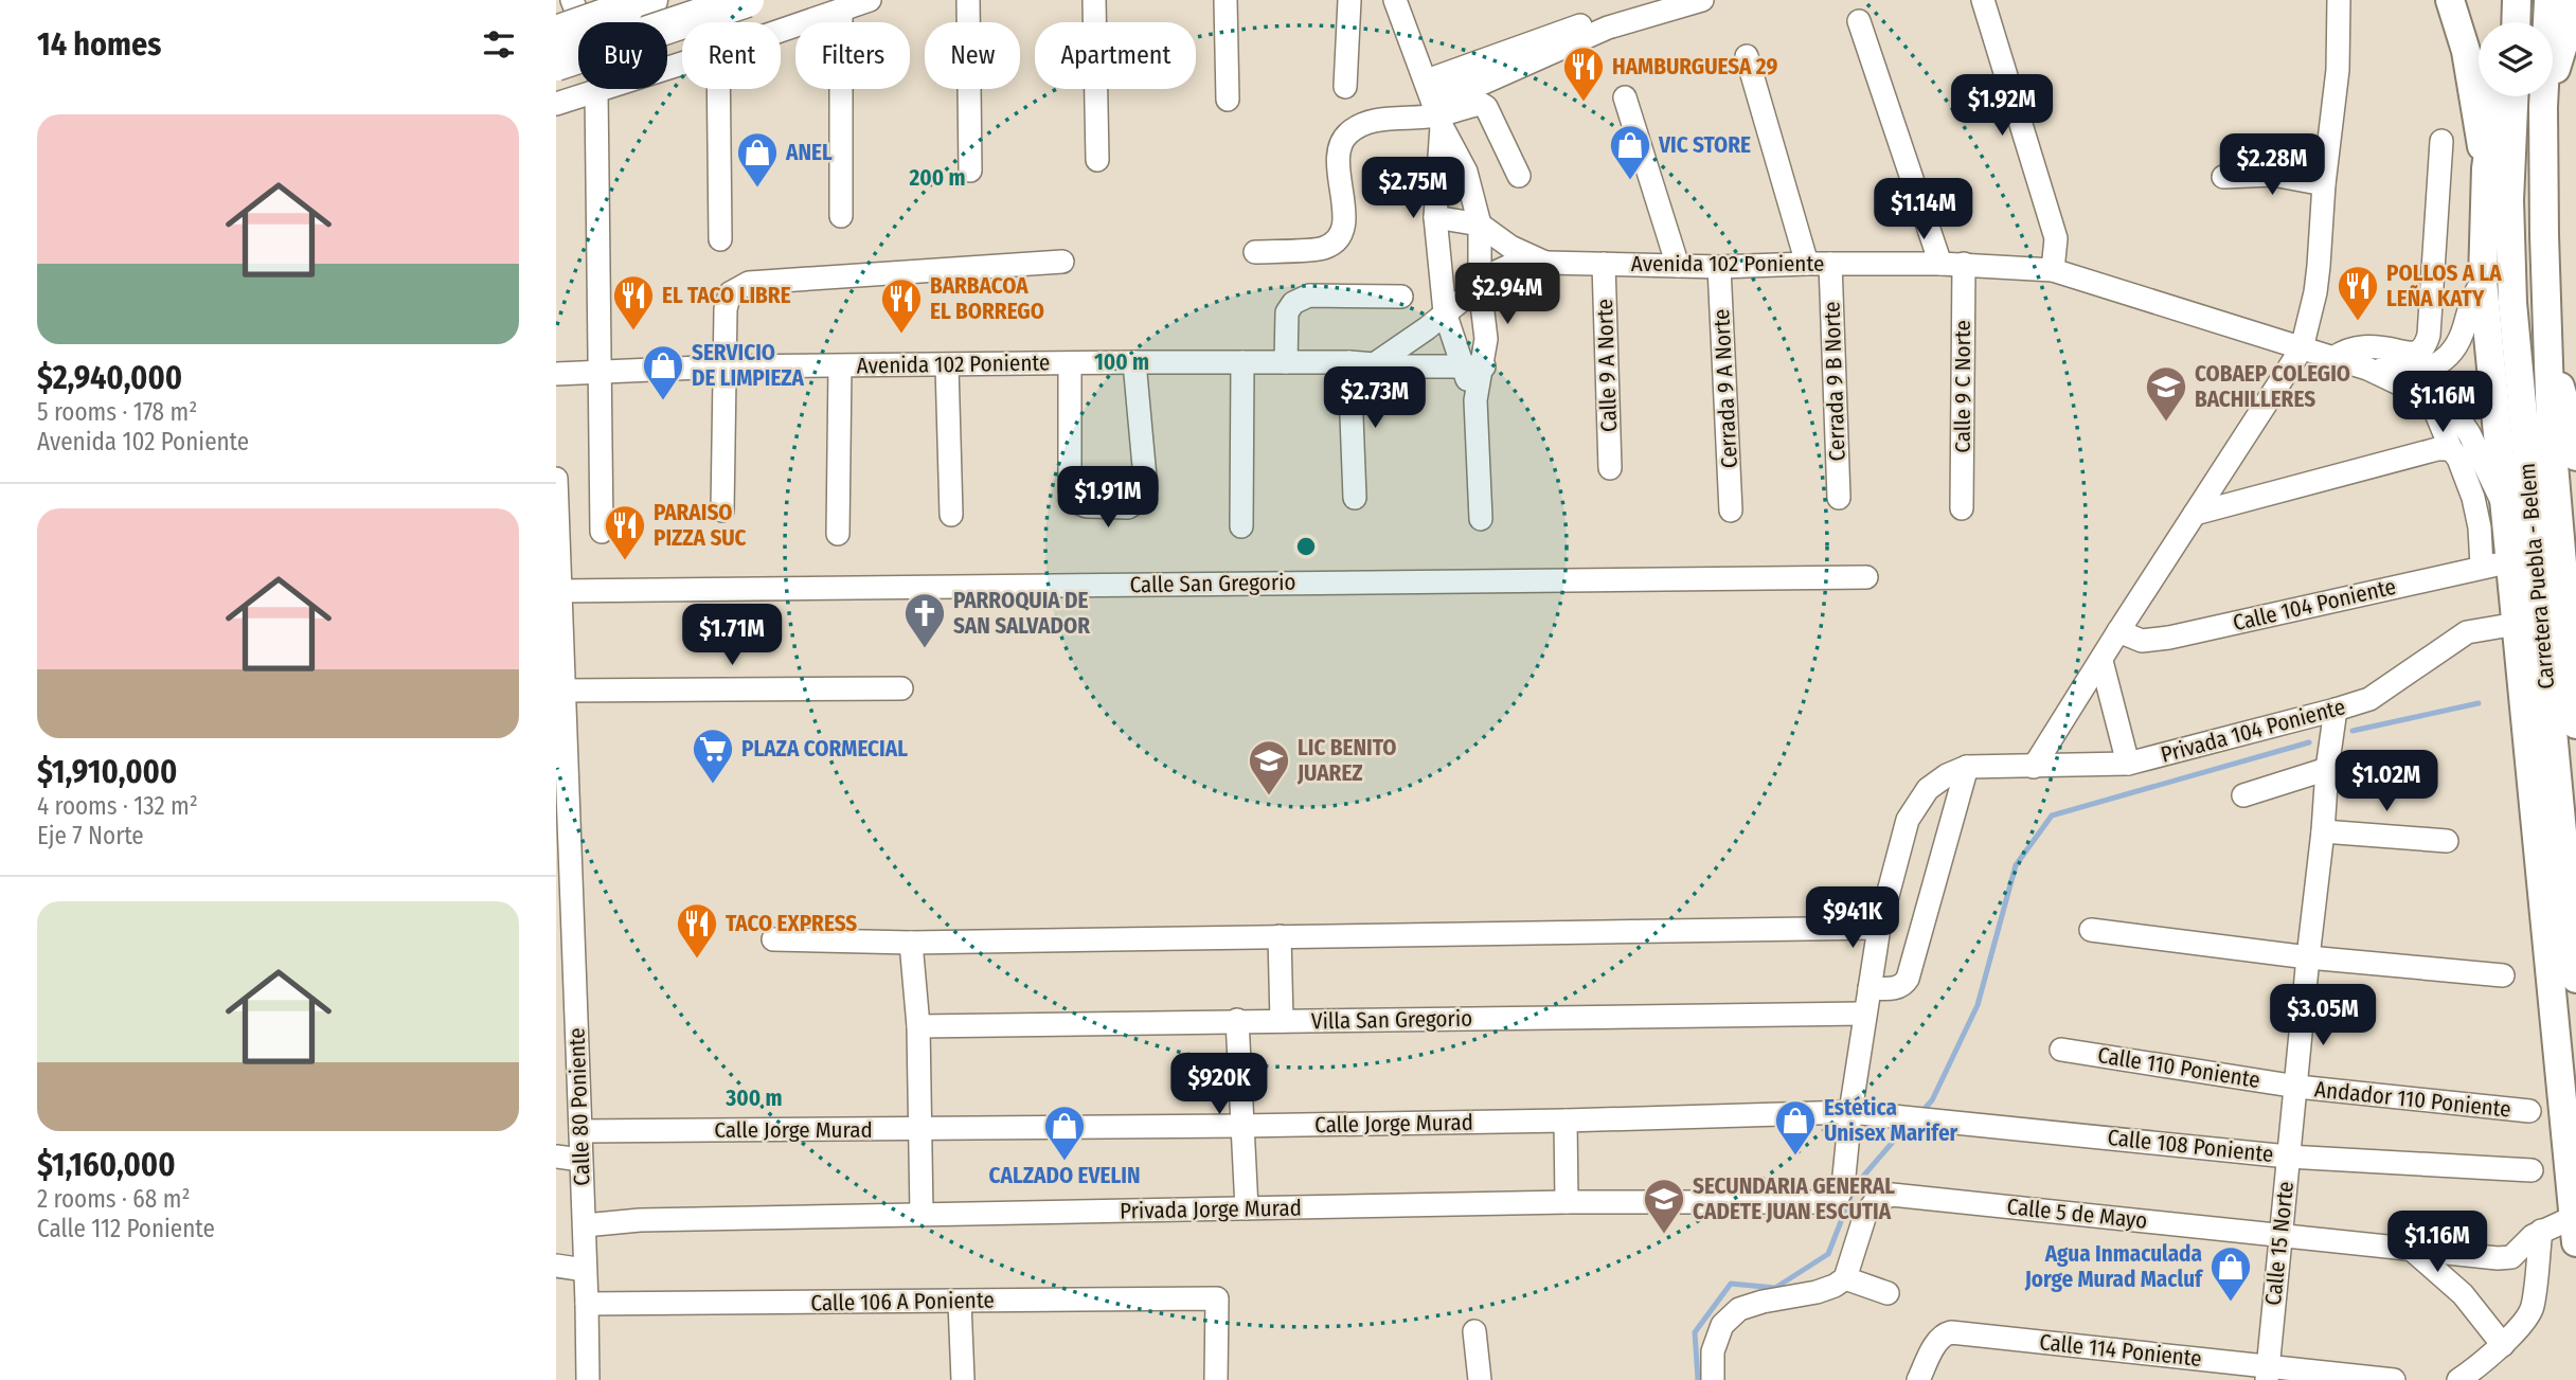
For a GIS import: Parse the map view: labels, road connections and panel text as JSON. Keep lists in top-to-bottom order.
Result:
{
  "streets": {
    "main road": ["Carretera Puebla - Belem"],
    "street": [
      "Avenida 102 Poniente",
      "Calle 9 A Norte",
      "Cerrada 9 B Norte",
      "Calle 9 C Norte",
      "Cerrada 9 A Norte",
      "Calle San Gregorio",
      "Calle 104 Poniente",
      "Privada 104 Poniente",
      "Villa San Gregorio",
      "Calle 110 Poniente",
      "Andador 110 Poniente",
      "Calle 80 Poniente",
      "Calle Jorge Murad",
      "Calle 108 Poniente",
      "Privada Jorge Murad",
      "Calle 5 de Mayo",
      "Calle 15 Norte",
      "Calle 106 A Poniente",
      "Calle 114 Poniente"
    ]
  },
  "crossings": [
    ["Avenida 102 Poniente", "Calle 9 A Norte"],
    ["Avenida 102 Poniente", "Cerrada 9 B Norte"],
    ["Avenida 102 Poniente", "Calle 9 C Norte"],
    ["Avenida 102 Poniente", "Cerrada 9 A Norte"],
    ["Calle San Gregorio", "Calle 80 Poniente"],
    ["Privada 104 Poniente", "Calle 15 Norte"],
    ["Calle 110 Poniente", "Andador 110 Poniente"],
    ["Calle 110 Poniente", "Calle 15 Norte"],
    ["Andador 110 Poniente", "Calle 15 Norte"],
    ["Calle 80 Poniente", "Calle Jorge Murad"],
    ["Calle 80 Poniente", "Privada Jorge Murad"],
    ["Calle 80 Poniente", "Calle 106 A Poniente"],
    ["Calle Jorge Murad", "Calle 108 Poniente"],
    ["Calle Jorge Murad", "Privada Jorge Murad"],
    ["Calle 108 Poniente", "Privada Jorge Murad"],
    ["Calle 108 Poniente", "Calle 15 Norte"],
    ["Calle 5 de Mayo", "Calle 15 Norte"],
    ["Calle 15 Norte", "Calle 114 Poniente"]
  ],
  "places": {
    "restaurant": [
      "HAMBURGUESA 29",
      "POLLOS A LA LEÑA KATY",
      "EL TACO LIBRE",
      "BARBACOA EL BORREGO",
      "PARAISO PIZZA SUC",
      "TACO EXPRESS"
    ],
    "shop": [
      "VIC STORE",
      "ANEL",
      "SERVICIO DE LIMPIEZA",
      "Estética Unisex Marifer",
      "CALZADO EVELIN",
      "Agua Inmaculada Jorge Murad Macluf"
    ],
    "school or university": ["COBAEP COLEGIO BACHILLERES", "LIC BENITO JUAREZ", "SECUNDARIA GENERAL CADETE JUAN ESCUTIA"],
    "church": ["PARROQUIA DE SAN SALVADOR"],
    "supermarket": ["PLAZA CORMECIAL"]
  },
  "page": {
    "heading": "14 homes",
    "chip": [
      "Buy",
      "Rent",
      "Filters",
      "New",
      "Apartment"
    ],
    "price": [
      "$1.92M",
      "$2.28M",
      "$2.75M",
      "$1.14M",
      "$2.94M",
      "$2.73M",
      "$1.16M",
      "$1.91M",
      "$1.71M",
      "$1.02M",
      "$941K",
      "$3.05M",
      "$920K",
      "$1.16M"
    ],
    "list": [
      {
        "name": "$2,940,000",
        "note": "5 rooms · 178 m² · Avenida 102 Poniente"
      },
      {
        "name": "$1,910,000",
        "note": "4 rooms · 132 m² · Eje 7 Norte"
      },
      {
        "name": "$1,160,000",
        "note": "2 rooms · 68 m² · Calle 112 Poniente"
      }
    ]
  },
  "rings": ["200 m", "100 m", "300 m"]
}
